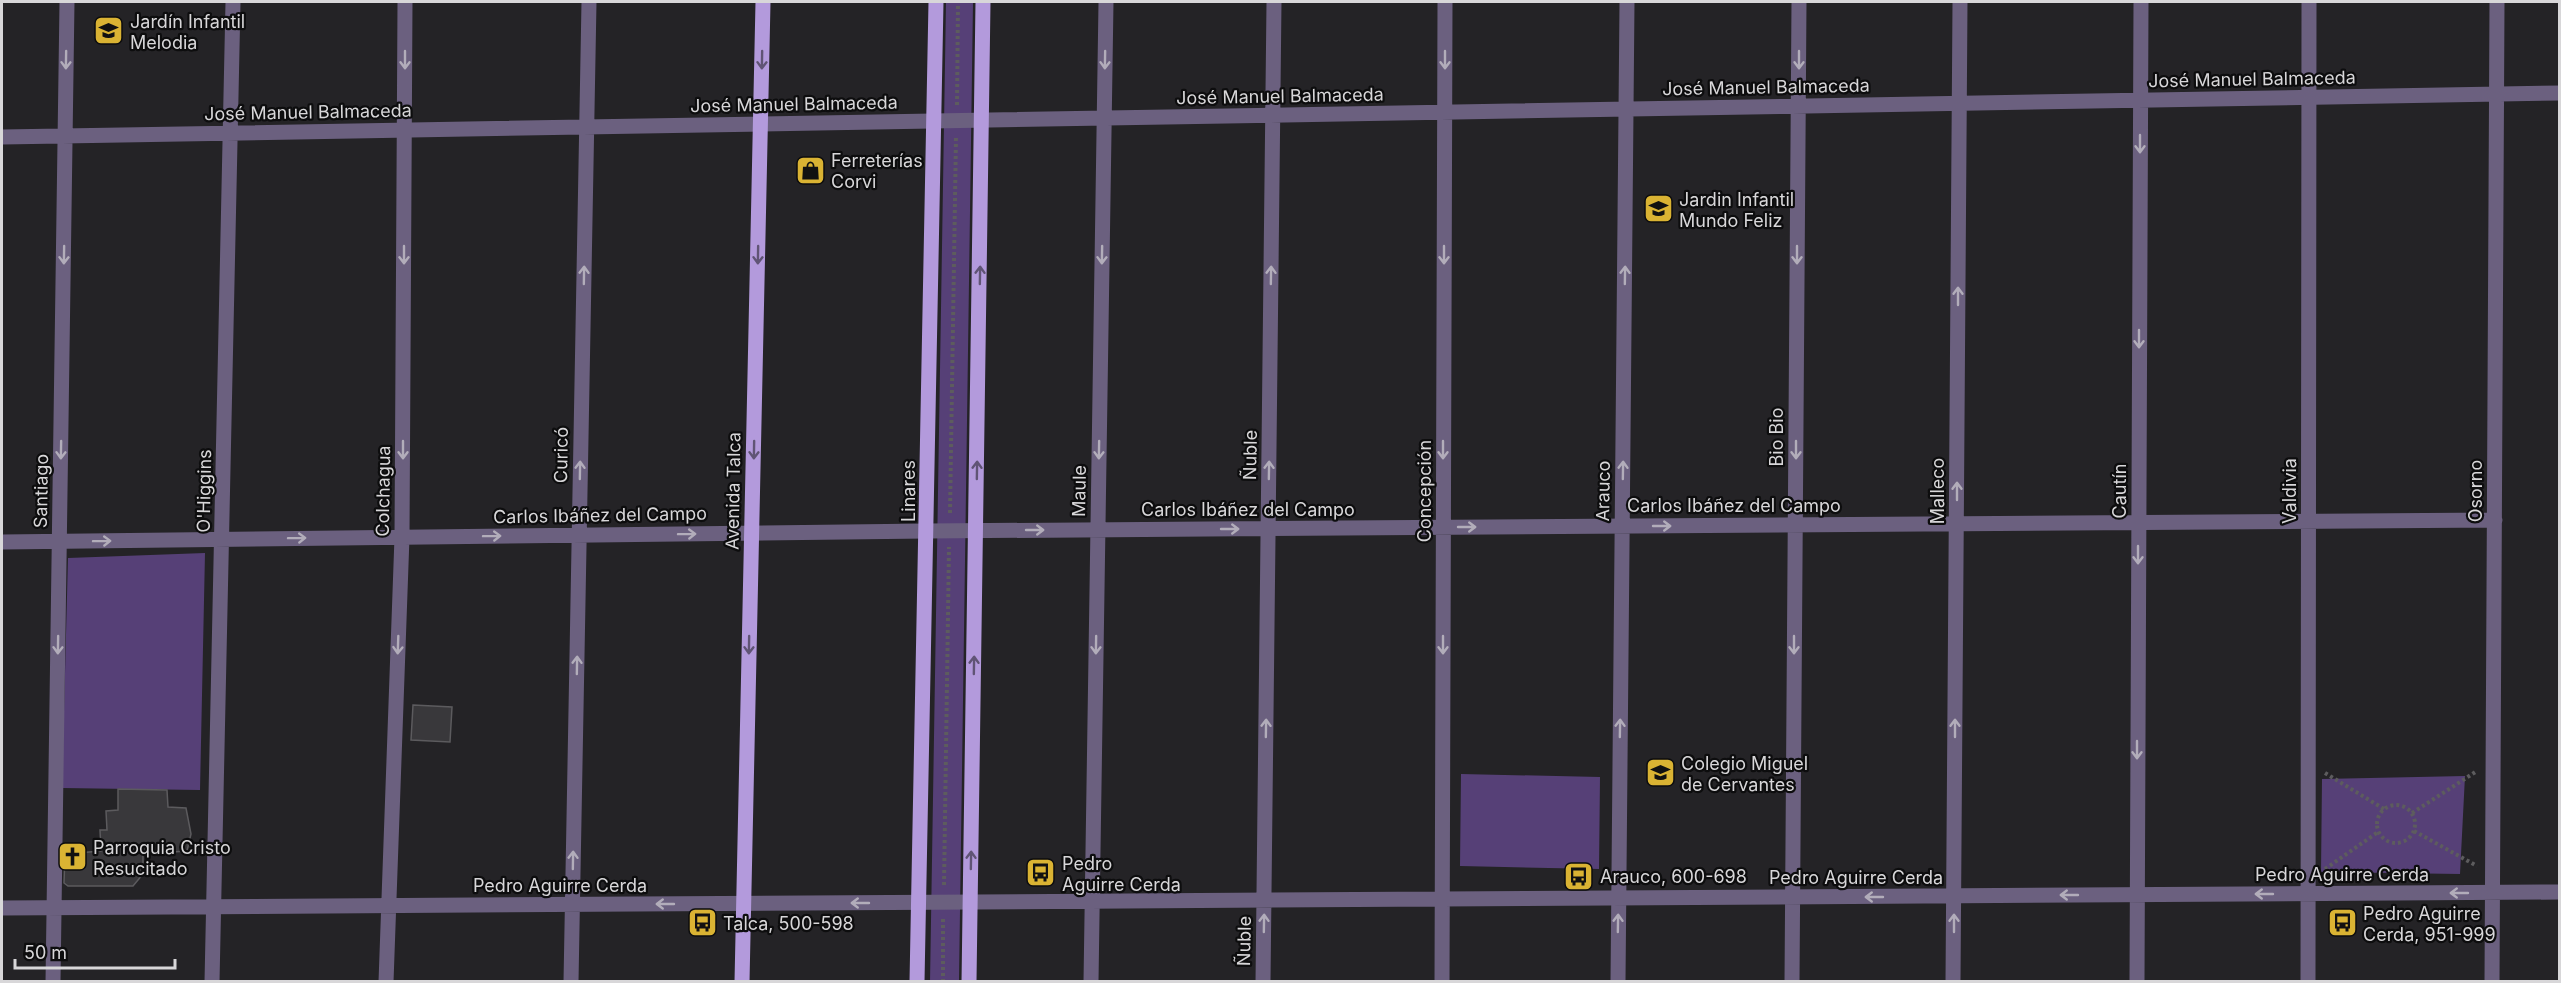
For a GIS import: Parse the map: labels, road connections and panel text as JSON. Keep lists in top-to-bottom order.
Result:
{
  "streets": {
    "main road": ["Avenida Talca", "Linares"],
    "street": [
      "José Manuel Balmaceda",
      "Bio Bio",
      "Curicó",
      "Ñuble",
      "Santiago",
      "O'Higgins",
      "Colchagua",
      "Maule",
      "Concepción",
      "Arauco",
      "Malleco",
      "Cautín",
      "Valdivia",
      "Osorno",
      "Carlos Ibáñez del Campo",
      "Pedro Aguirre Cerda"
    ]
  },
  "crossings": [
    ["José Manuel Balmaceda", "Bio Bio"],
    ["José Manuel Balmaceda", "Curicó"],
    ["José Manuel Balmaceda", "Ñuble"],
    ["José Manuel Balmaceda", "Santiago"],
    ["José Manuel Balmaceda", "O'Higgins"],
    ["José Manuel Balmaceda", "Colchagua"],
    ["José Manuel Balmaceda", "Avenida Talca"],
    ["José Manuel Balmaceda", "Linares"],
    ["José Manuel Balmaceda", "Maule"],
    ["José Manuel Balmaceda", "Concepción"],
    ["José Manuel Balmaceda", "Arauco"],
    ["José Manuel Balmaceda", "Malleco"],
    ["José Manuel Balmaceda", "Cautín"],
    ["José Manuel Balmaceda", "Valdivia"],
    ["José Manuel Balmaceda", "Osorno"],
    ["Bio Bio", "Carlos Ibáñez del Campo"],
    ["Bio Bio", "Pedro Aguirre Cerda"],
    ["Curicó", "Carlos Ibáñez del Campo"],
    ["Curicó", "Pedro Aguirre Cerda"],
    ["Ñuble", "Carlos Ibáñez del Campo"],
    ["Ñuble", "Pedro Aguirre Cerda"],
    ["Santiago", "Carlos Ibáñez del Campo"],
    ["Santiago", "Pedro Aguirre Cerda"],
    ["O'Higgins", "Carlos Ibáñez del Campo"],
    ["O'Higgins", "Pedro Aguirre Cerda"],
    ["Colchagua", "Carlos Ibáñez del Campo"],
    ["Colchagua", "Pedro Aguirre Cerda"],
    ["Avenida Talca", "Carlos Ibáñez del Campo"],
    ["Avenida Talca", "Pedro Aguirre Cerda"],
    ["Linares", "Carlos Ibáñez del Campo"],
    ["Linares", "Pedro Aguirre Cerda"],
    ["Maule", "Carlos Ibáñez del Campo"],
    ["Maule", "Pedro Aguirre Cerda"],
    ["Concepción", "Carlos Ibáñez del Campo"],
    ["Concepción", "Pedro Aguirre Cerda"],
    ["Arauco", "Carlos Ibáñez del Campo"],
    ["Arauco", "Pedro Aguirre Cerda"],
    ["Malleco", "Carlos Ibáñez del Campo"],
    ["Malleco", "Pedro Aguirre Cerda"],
    ["Cautín", "Carlos Ibáñez del Campo"],
    ["Cautín", "Pedro Aguirre Cerda"],
    ["Valdivia", "Carlos Ibáñez del Campo"],
    ["Valdivia", "Pedro Aguirre Cerda"],
    ["Osorno", "Carlos Ibáñez del Campo"],
    ["Osorno", "Pedro Aguirre Cerda"]
  ],
  "one_way": [
    "Bio Bio",
    "Curicó",
    "Ñuble",
    "Santiago",
    "Colchagua",
    "Avenida Talca",
    "Maule",
    "Concepción",
    "Arauco",
    "Malleco",
    "Cautín",
    "Carlos Ibáñez del Campo",
    "Pedro Aguirre Cerda"
  ],
  "places": {
    "school or university": ["Jardín Infantil Melodia", "Jardin Infantil Mundo Feliz", "Colegio Miguel de Cervantes"],
    "shop": ["Ferreterías Corvi"],
    "church": ["Parroquia Cristo Resucitado"],
    "bus stop": [
      "Pedro Aguirre Cerda",
      "Arauco, 600-698",
      "Talca, 500-598",
      "Pedro Aguirre Cerda, 951-999"
    ]
  },
  "scale_bar": "50 m"
}
